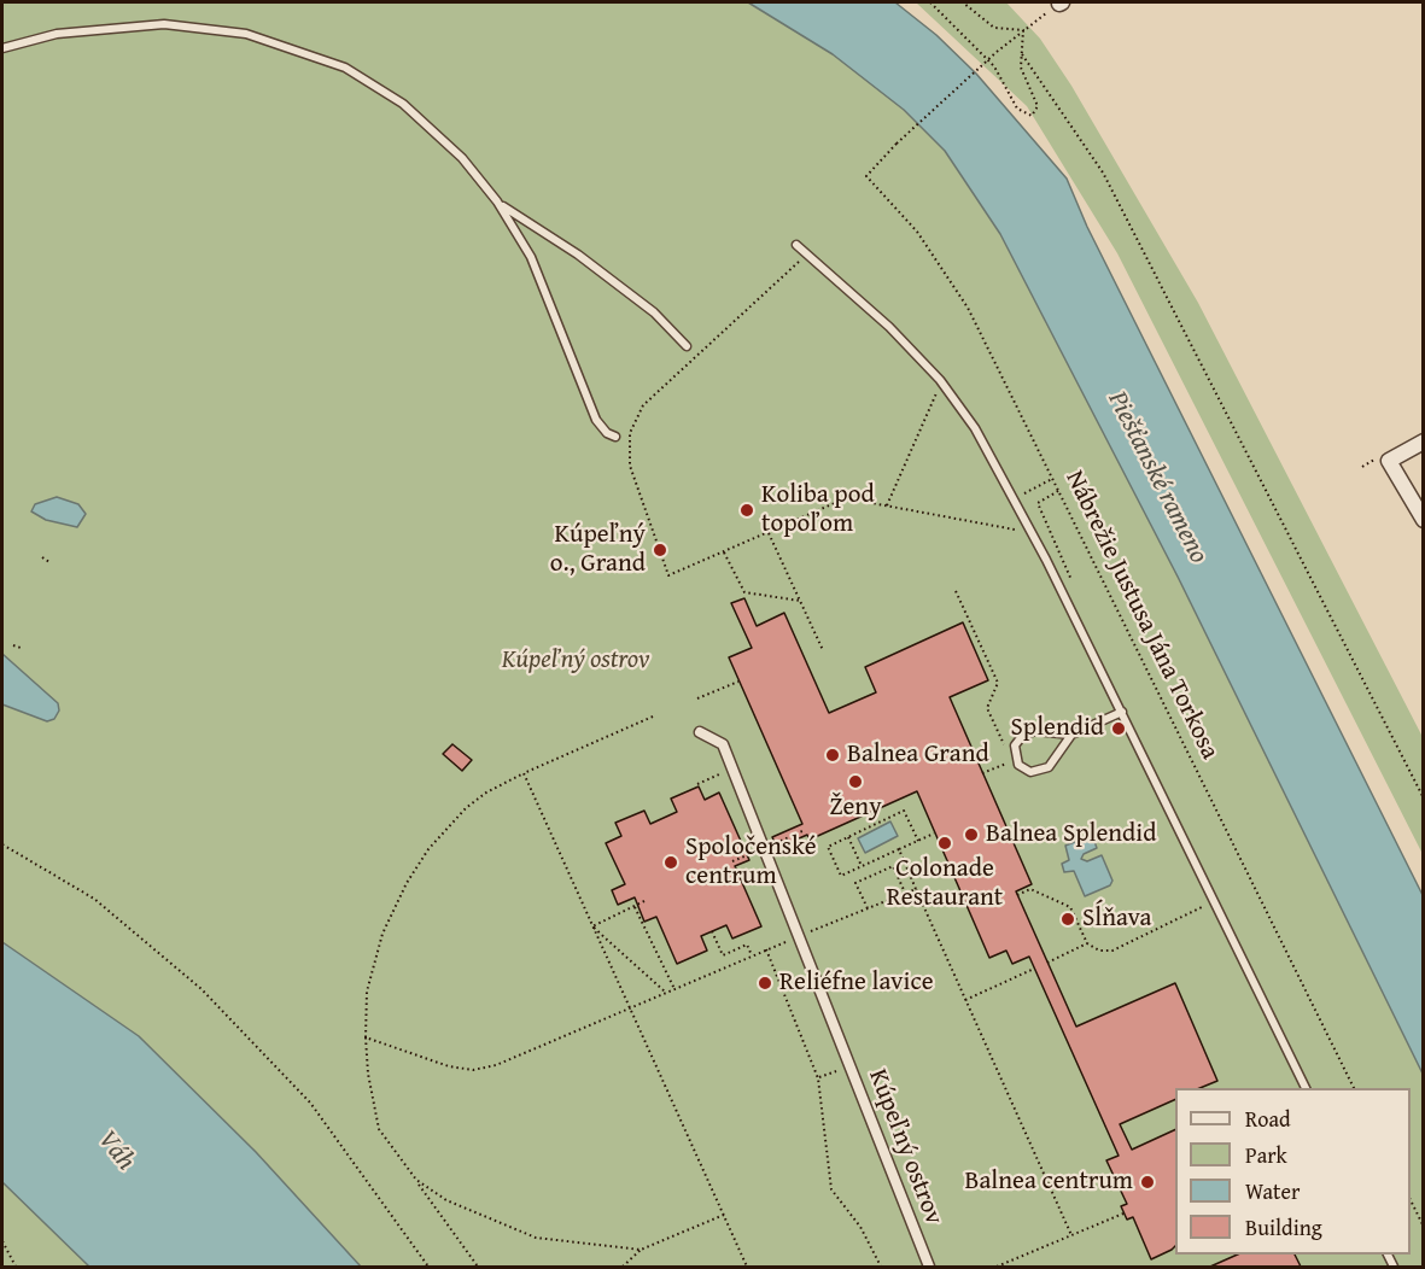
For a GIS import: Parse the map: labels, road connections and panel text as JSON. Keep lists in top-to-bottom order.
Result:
{
  "streets": {
    "street": ["Kúpeľný ostrov"],
    "path": ["Nábrežie Justusa Jána Torkosa"]
  },
  "water": ["Piešťanské rameno", "Váh"],
  "parks": ["Kúpeľný ostrov"],
  "places": [
    "Koliba pod topoľom",
    "Kúpeľný o., Grand",
    "Splendid",
    "Balnea Grand",
    "Ženy",
    "Balnea Splendid",
    "Colonade Restaurant",
    "Spoločenské centrum",
    "Sĺňava",
    "Reliéfne lavice",
    "Balnea centrum"
  ],
  "legend": [
    "Road",
    "Park",
    "Water",
    "Building"
  ]
}
